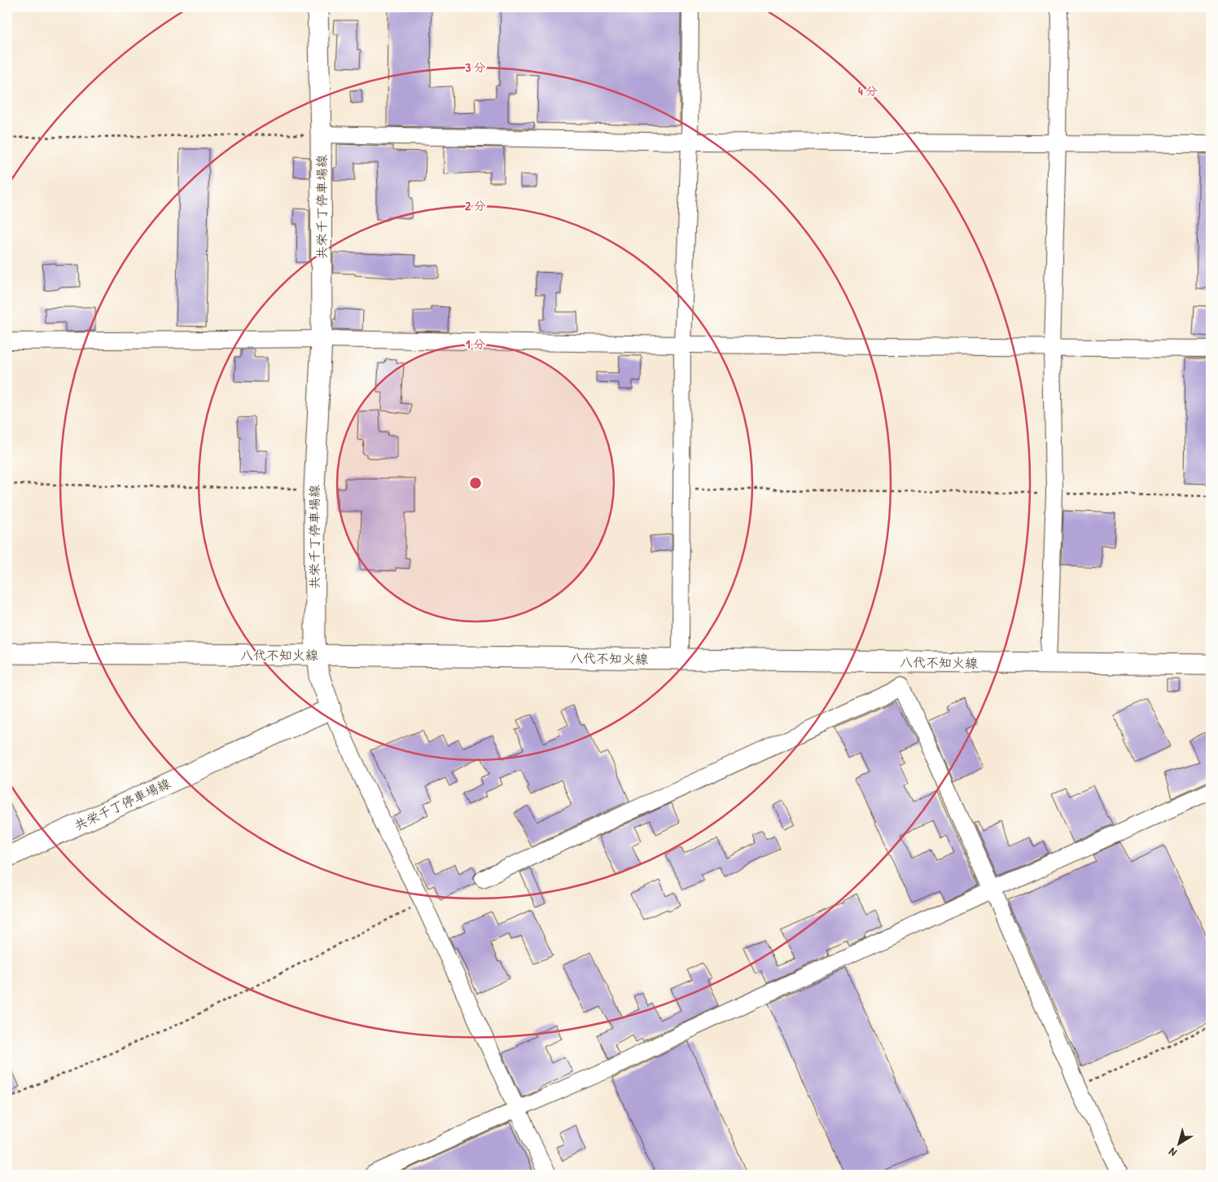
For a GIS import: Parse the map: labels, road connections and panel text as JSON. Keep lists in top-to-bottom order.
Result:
{
  "streets": {
    "main road": ["共栄千丁停車場線", "八代不知火線"]
  },
  "crossings": [
    ["共栄千丁停車場線", "八代不知火線"]
  ],
  "north": "bottom left",
  "rings": [
    "3 分",
    "4 分",
    "2 分",
    "1 分"
  ]
}
